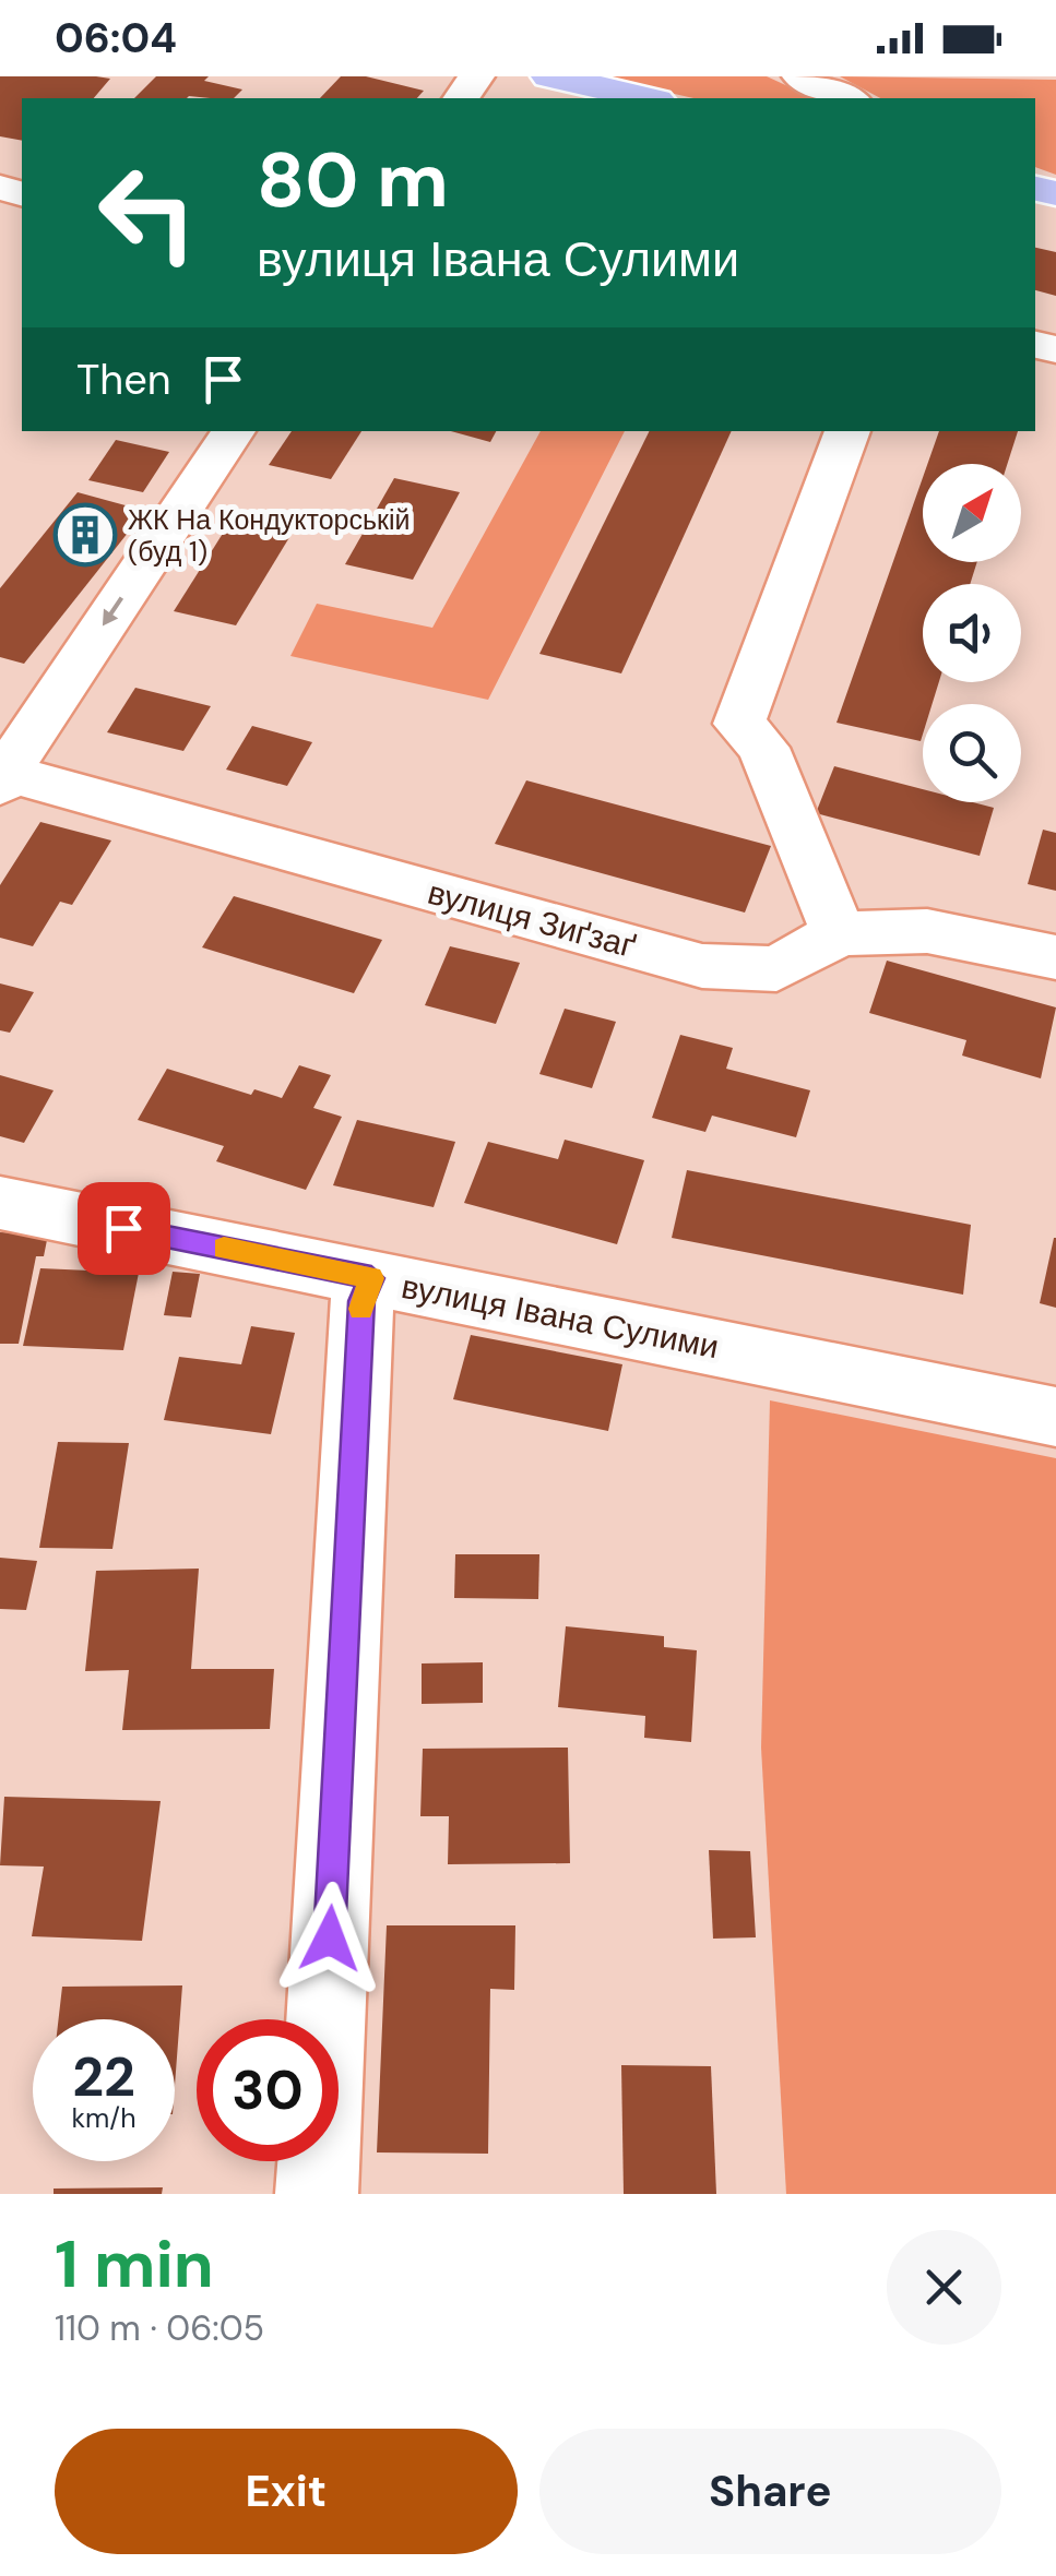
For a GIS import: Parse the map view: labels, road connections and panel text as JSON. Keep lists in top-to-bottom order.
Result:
{
  "streets": {
    "street": ["вулиця Зиґзаґ", "вулиця Івана Сулими"]
  },
  "places": {
    "building": ["ЖК На Кондукторській (буд 1)"]
  },
  "north": "top right",
  "page": {
    "status": "06:04",
    "turn": ["80 m", "вулиця Івана Сулими"],
    "then": "Then",
    "speed": "22 km/h",
    "limit": "30",
    "heading": ["1 min", "110 m · 06:05"],
    "buttons": ["Exit", "Share"]
  }
}
